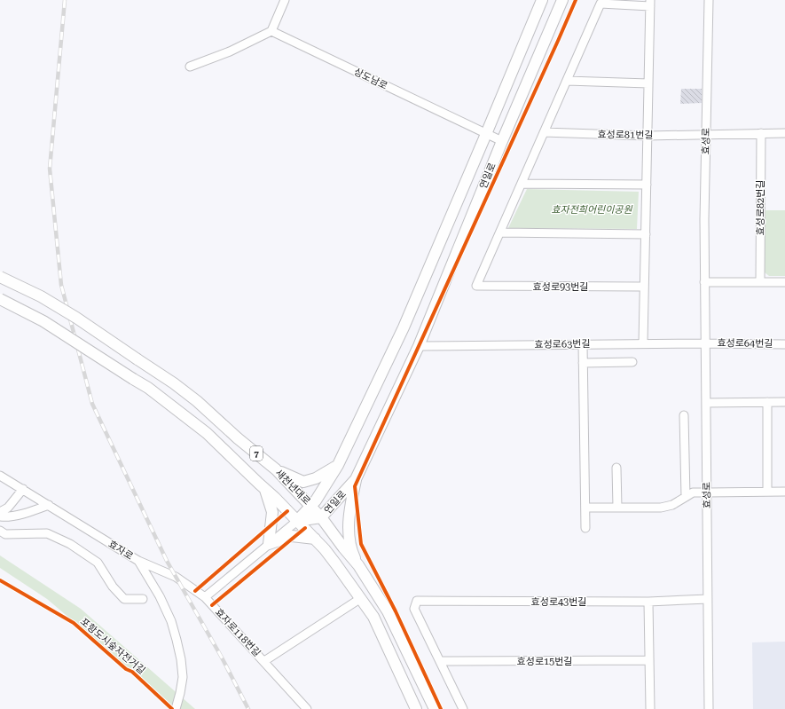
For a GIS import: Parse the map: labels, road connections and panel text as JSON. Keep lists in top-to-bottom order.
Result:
{
  "streets": {
    "main road": ["연일로", "7", "새천년대로"],
    "street": [
      "상도남로",
      "효성로81번길",
      "효성로",
      "효성로82번길",
      "효성로93번길",
      "효성로64번길",
      "효성로63번길",
      "효자로",
      "효성로43번길",
      "효자로118번길",
      "효성로15번길"
    ],
    "cycle path": ["포항도시숲자전거길"]
  },
  "crossings": [
    ["상도남로", "연일로"],
    ["효성로81번길", "효성로"],
    ["효성로", "효성로64번길"],
    ["효성로", "효성로63번길"],
    ["효성로", "효성로43번길"],
    ["연일로", "효성로63번길"],
    ["연일로", "새천년대로"],
    ["효성로64번길", "효성로63번길"],
    ["효자로", "효자로118번길"],
    ["효성로43번길", "효성로15번길"]
  ],
  "parks": ["효자전희어린이공원"]
}
